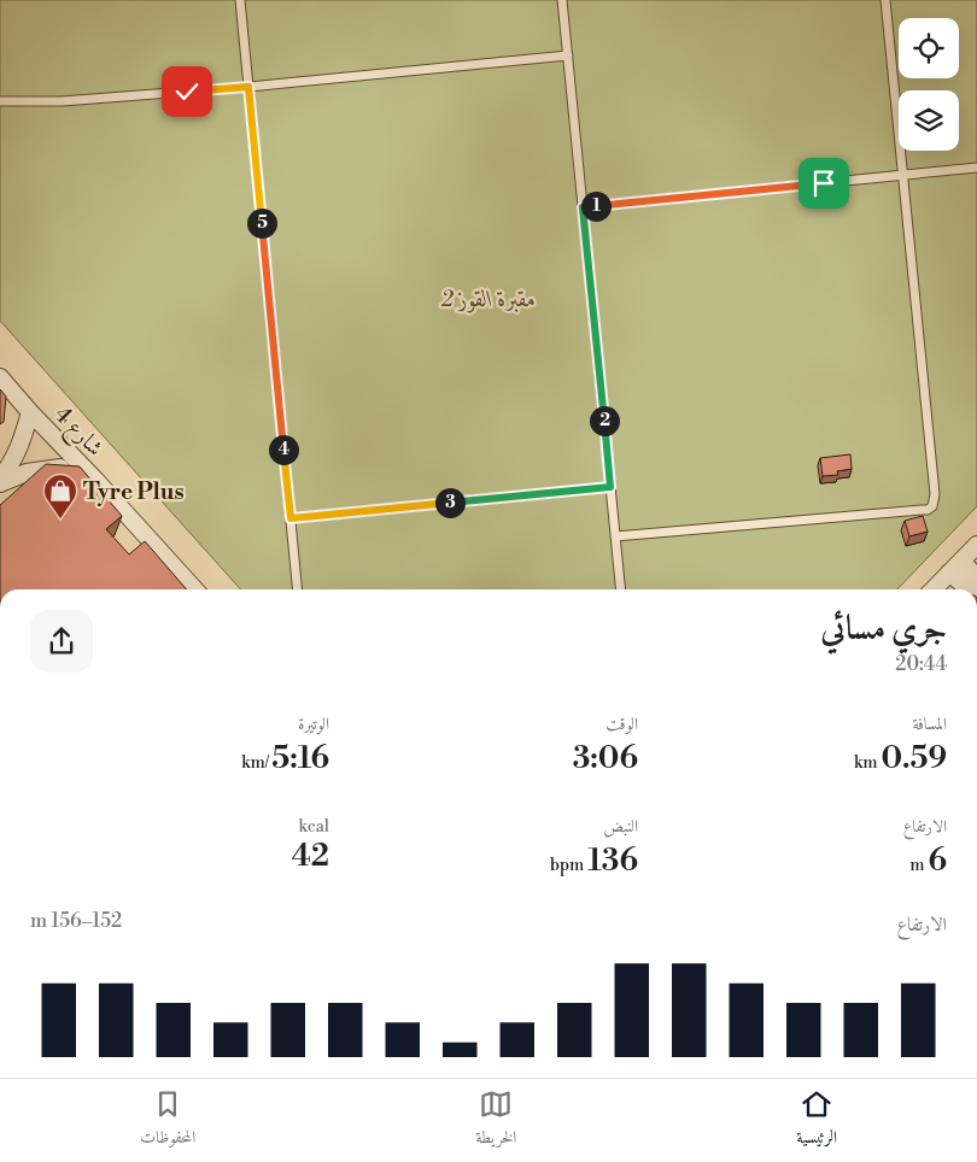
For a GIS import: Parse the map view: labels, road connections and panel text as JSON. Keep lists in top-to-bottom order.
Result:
{
  "streets": {
    "street": ["شارع 4"]
  },
  "parks": ["مقبرة القوز 2"],
  "places": {
    "shop": ["Tyre Plus"]
  },
  "page": {
    "pins": [
      "1",
      "5",
      "2",
      "4",
      "3"
    ],
    "heading": ["جري مسائي", "20:44"],
    "stats": [
      ["المسافة", "0.59 km"],
      ["الوقت", "3:06"],
      ["الوتيرة", "5:16 /km"],
      ["الارتفاع", "6 m"],
      ["النبض", "136 bpm"],
      ["kcal", "42"]
    ],
    "chart": ["الارتفاع", "152–156 m"],
    "tabs": ["الرئيسية", "الخريطة", "المحفوظات"]
  }
}
